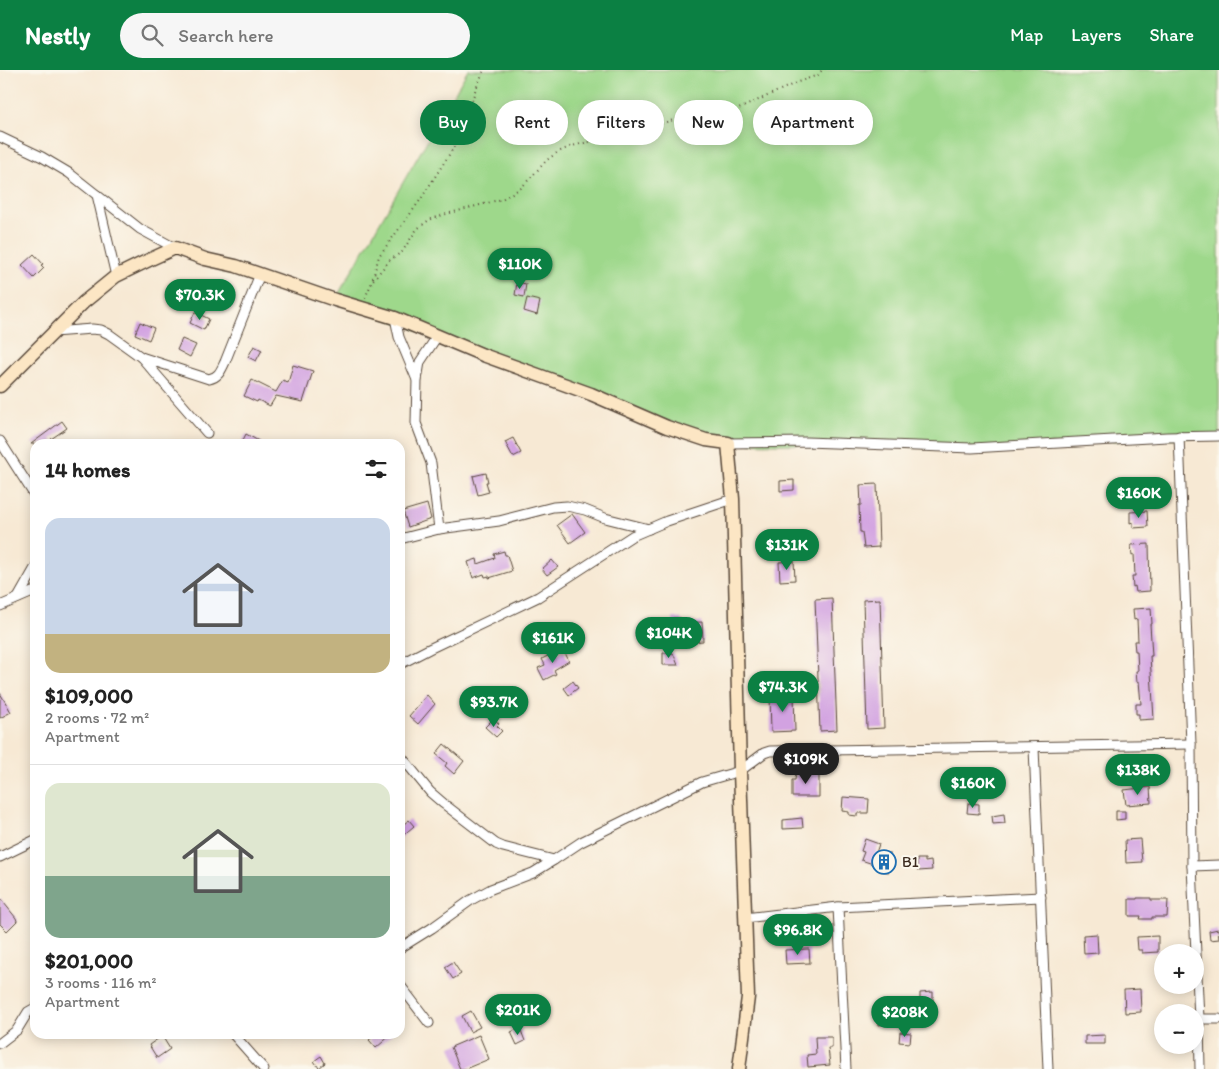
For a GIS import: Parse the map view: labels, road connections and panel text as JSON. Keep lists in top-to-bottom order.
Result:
{
  "places": {
    "building": ["B1"]
  },
  "page": {
    "header": "Nestly",
    "search": "Search here",
    "nav": ["Map", "Layers", "Share"],
    "chip": [
      "Buy",
      "Rent",
      "Filters",
      "New",
      "Apartment"
    ],
    "price": [
      "$110K",
      "$70.3K",
      "$160K",
      "$131K",
      "$104K",
      "$161K",
      "$74.3K",
      "$93.7K",
      "$109K",
      "$138K",
      "$160K",
      "$96.8K",
      "$201K",
      "$208K"
    ],
    "heading": "14 homes",
    "list": [
      {
        "name": "$109,000",
        "note": "2 rooms · 72 m² · Apartment"
      },
      {
        "name": "$201,000",
        "note": "3 rooms · 116 m² · Apartment"
      }
    ],
    "map_buttons": ["+", "−"]
  }
}
